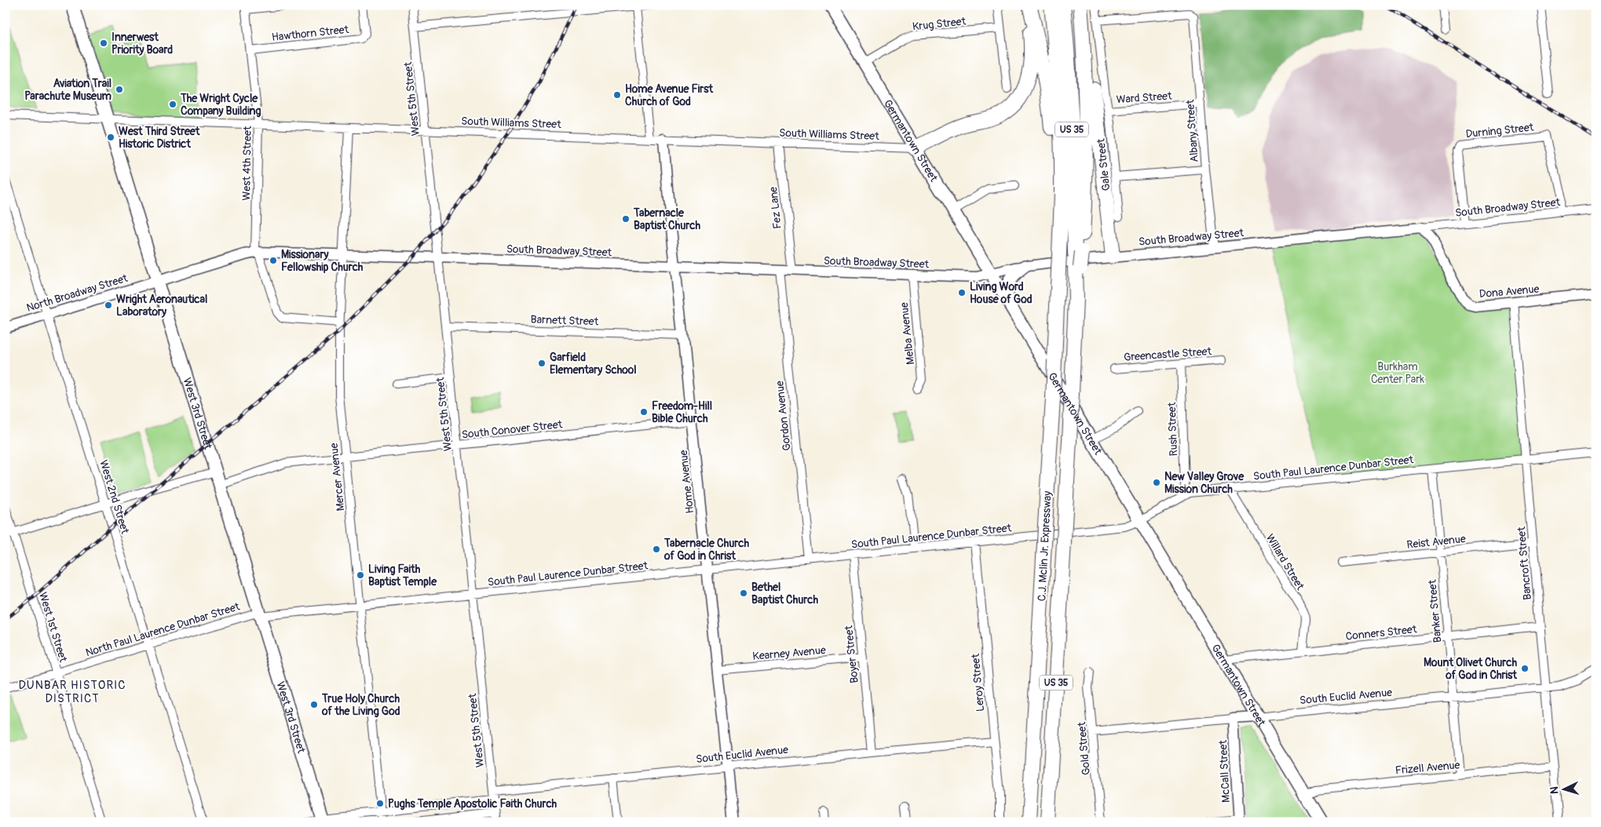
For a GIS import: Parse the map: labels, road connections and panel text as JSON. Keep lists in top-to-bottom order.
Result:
{
  "streets": {
    "highway": ["US 35", "C.J. Mclin Jr. Expressway"],
    "main road": ["Germantown Street", "West 3rd Street"],
    "street": [
      "Krug Street",
      "Hawthorn Street",
      "Ward Street",
      "West 5th Street",
      "South Williams Street",
      "Durning Street",
      "Albany Street",
      "West 4th Street",
      "Gale Street",
      "South Broadway Street",
      "Fez Lane",
      "Dona Avenue",
      "North Broadway Street",
      "Barnett Street",
      "Melba Avenue",
      "Greencastle Street",
      "Gordon Avenue",
      "South Conover Street",
      "Rush Street",
      "South Paul Laurence Dunbar Street",
      "Mercer Avenue",
      "Home Avenue",
      "West 2nd Street",
      "Reist Avenue",
      "Willard Street",
      "Bancroft Street",
      "Banker Street",
      "West 1st Street",
      "North Paul Laurence Dunbar Street",
      "Conners Street",
      "Kearney Avenue",
      "Boyer Street",
      "Leroy Street",
      "South Euclid Avenue",
      "Gold Street",
      "Frizell Avenue",
      "McCall Street"
    ]
  },
  "crossings": [
    ["Krug Street", "Germantown Street"],
    ["Hawthorn Street", "West 4th Street"],
    ["Ward Street", "Albany Street"],
    ["Ward Street", "Gale Street"],
    ["West 5th Street", "South Williams Street"],
    ["West 5th Street", "South Broadway Street"],
    ["West 5th Street", "Barnett Street"],
    ["West 5th Street", "South Conover Street"],
    ["West 5th Street", "South Paul Laurence Dunbar Street"],
    ["West 5th Street", "South Euclid Avenue"],
    ["South Williams Street", "Germantown Street"],
    ["South Williams Street", "West 4th Street"],
    ["South Williams Street", "Fez Lane"],
    ["South Williams Street", "West 3rd Street"],
    ["South Williams Street", "Mercer Avenue"],
    ["South Williams Street", "Home Avenue"],
    ["US 35", "C.J. Mclin Jr. Expressway"],
    ["Durning Street", "South Broadway Street"],
    ["Albany Street", "South Broadway Street"],
    ["Germantown Street", "South Broadway Street"],
    ["Germantown Street", "South Paul Laurence Dunbar Street"],
    ["Germantown Street", "Conners Street"],
    ["Germantown Street", "South Euclid Avenue"],
    ["Germantown Street", "Frizell Avenue"],
    ["West 4th Street", "South Broadway Street"],
    ["West 4th Street", "Mercer Avenue"],
    ["South Broadway Street", "Fez Lane"],
    ["South Broadway Street", "Dona Avenue"],
    ["South Broadway Street", "North Broadway Street"],
    ["South Broadway Street", "Melba Avenue"],
    ["South Broadway Street", "West 3rd Street"],
    ["South Broadway Street", "Gordon Avenue"],
    ["South Broadway Street", "Mercer Avenue"],
    ["South Broadway Street", "Home Avenue"],
    ["Dona Avenue", "Bancroft Street"],
    ["North Broadway Street", "West 3rd Street"],
    ["North Broadway Street", "West 2nd Street"],
    ["Barnett Street", "Home Avenue"],
    ["Greencastle Street", "Rush Street"],
    ["West 3rd Street", "South Conover Street"],
    ["West 3rd Street", "South Paul Laurence Dunbar Street"],
    ["West 3rd Street", "North Paul Laurence Dunbar Street"],
    ["Gordon Avenue", "South Paul Laurence Dunbar Street"],
    ["South Conover Street", "Mercer Avenue"],
    ["South Conover Street", "Home Avenue"],
    ["Rush Street", "South Paul Laurence Dunbar Street"],
    ["South Paul Laurence Dunbar Street", "Mercer Avenue"],
    ["South Paul Laurence Dunbar Street", "Home Avenue"],
    ["South Paul Laurence Dunbar Street", "Willard Street"],
    ["South Paul Laurence Dunbar Street", "Bancroft Street"],
    ["South Paul Laurence Dunbar Street", "Banker Street"],
    ["South Paul Laurence Dunbar Street", "North Paul Laurence Dunbar Street"],
    ["South Paul Laurence Dunbar Street", "Boyer Street"],
    ["South Paul Laurence Dunbar Street", "Leroy Street"],
    ["Home Avenue", "Kearney Avenue"],
    ["Home Avenue", "South Euclid Avenue"],
    ["West 2nd Street", "North Paul Laurence Dunbar Street"],
    ["Reist Avenue", "Bancroft Street"],
    ["Reist Avenue", "Banker Street"],
    ["Willard Street", "Conners Street"],
    ["Bancroft Street", "Conners Street"],
    ["Bancroft Street", "South Euclid Avenue"],
    ["Bancroft Street", "Frizell Avenue"],
    ["Banker Street", "Conners Street"],
    ["Banker Street", "South Euclid Avenue"],
    ["Banker Street", "Frizell Avenue"],
    ["West 1st Street", "North Paul Laurence Dunbar Street"],
    ["Kearney Avenue", "Boyer Street"],
    ["Boyer Street", "South Euclid Avenue"],
    ["Leroy Street", "South Euclid Avenue"],
    ["South Euclid Avenue", "Gold Street"],
    ["South Euclid Avenue", "McCall Street"]
  ],
  "districts": ["DUNBAR HISTORIC DISTRICT"],
  "parks": ["Burkham Center Park"],
  "places": [
    "Innerwest Priority Board",
    "Aviation Trail Parachute Museum",
    "Home Avenue First Church of God",
    "The Wright Cycle Company Building",
    "West Third Street Historic District",
    "Tabernacle Baptist Church",
    "Missionary Fellowship Church",
    "Living Word House of God",
    "Wright Aeronautical Laboratory",
    "Garfield Elementary School",
    "Freedom-Hill Bible Church",
    "New Valley Grove Mission Church",
    "Tabernacle Church of God in Christ",
    "Living Faith Baptist Temple",
    "Bethel Baptist Church",
    "Mount Olivet Church of God in Christ",
    "True Holy Church of the Living God",
    "Pughs Temple Apostolic Faith Church"
  ],
  "north": "left"
}
